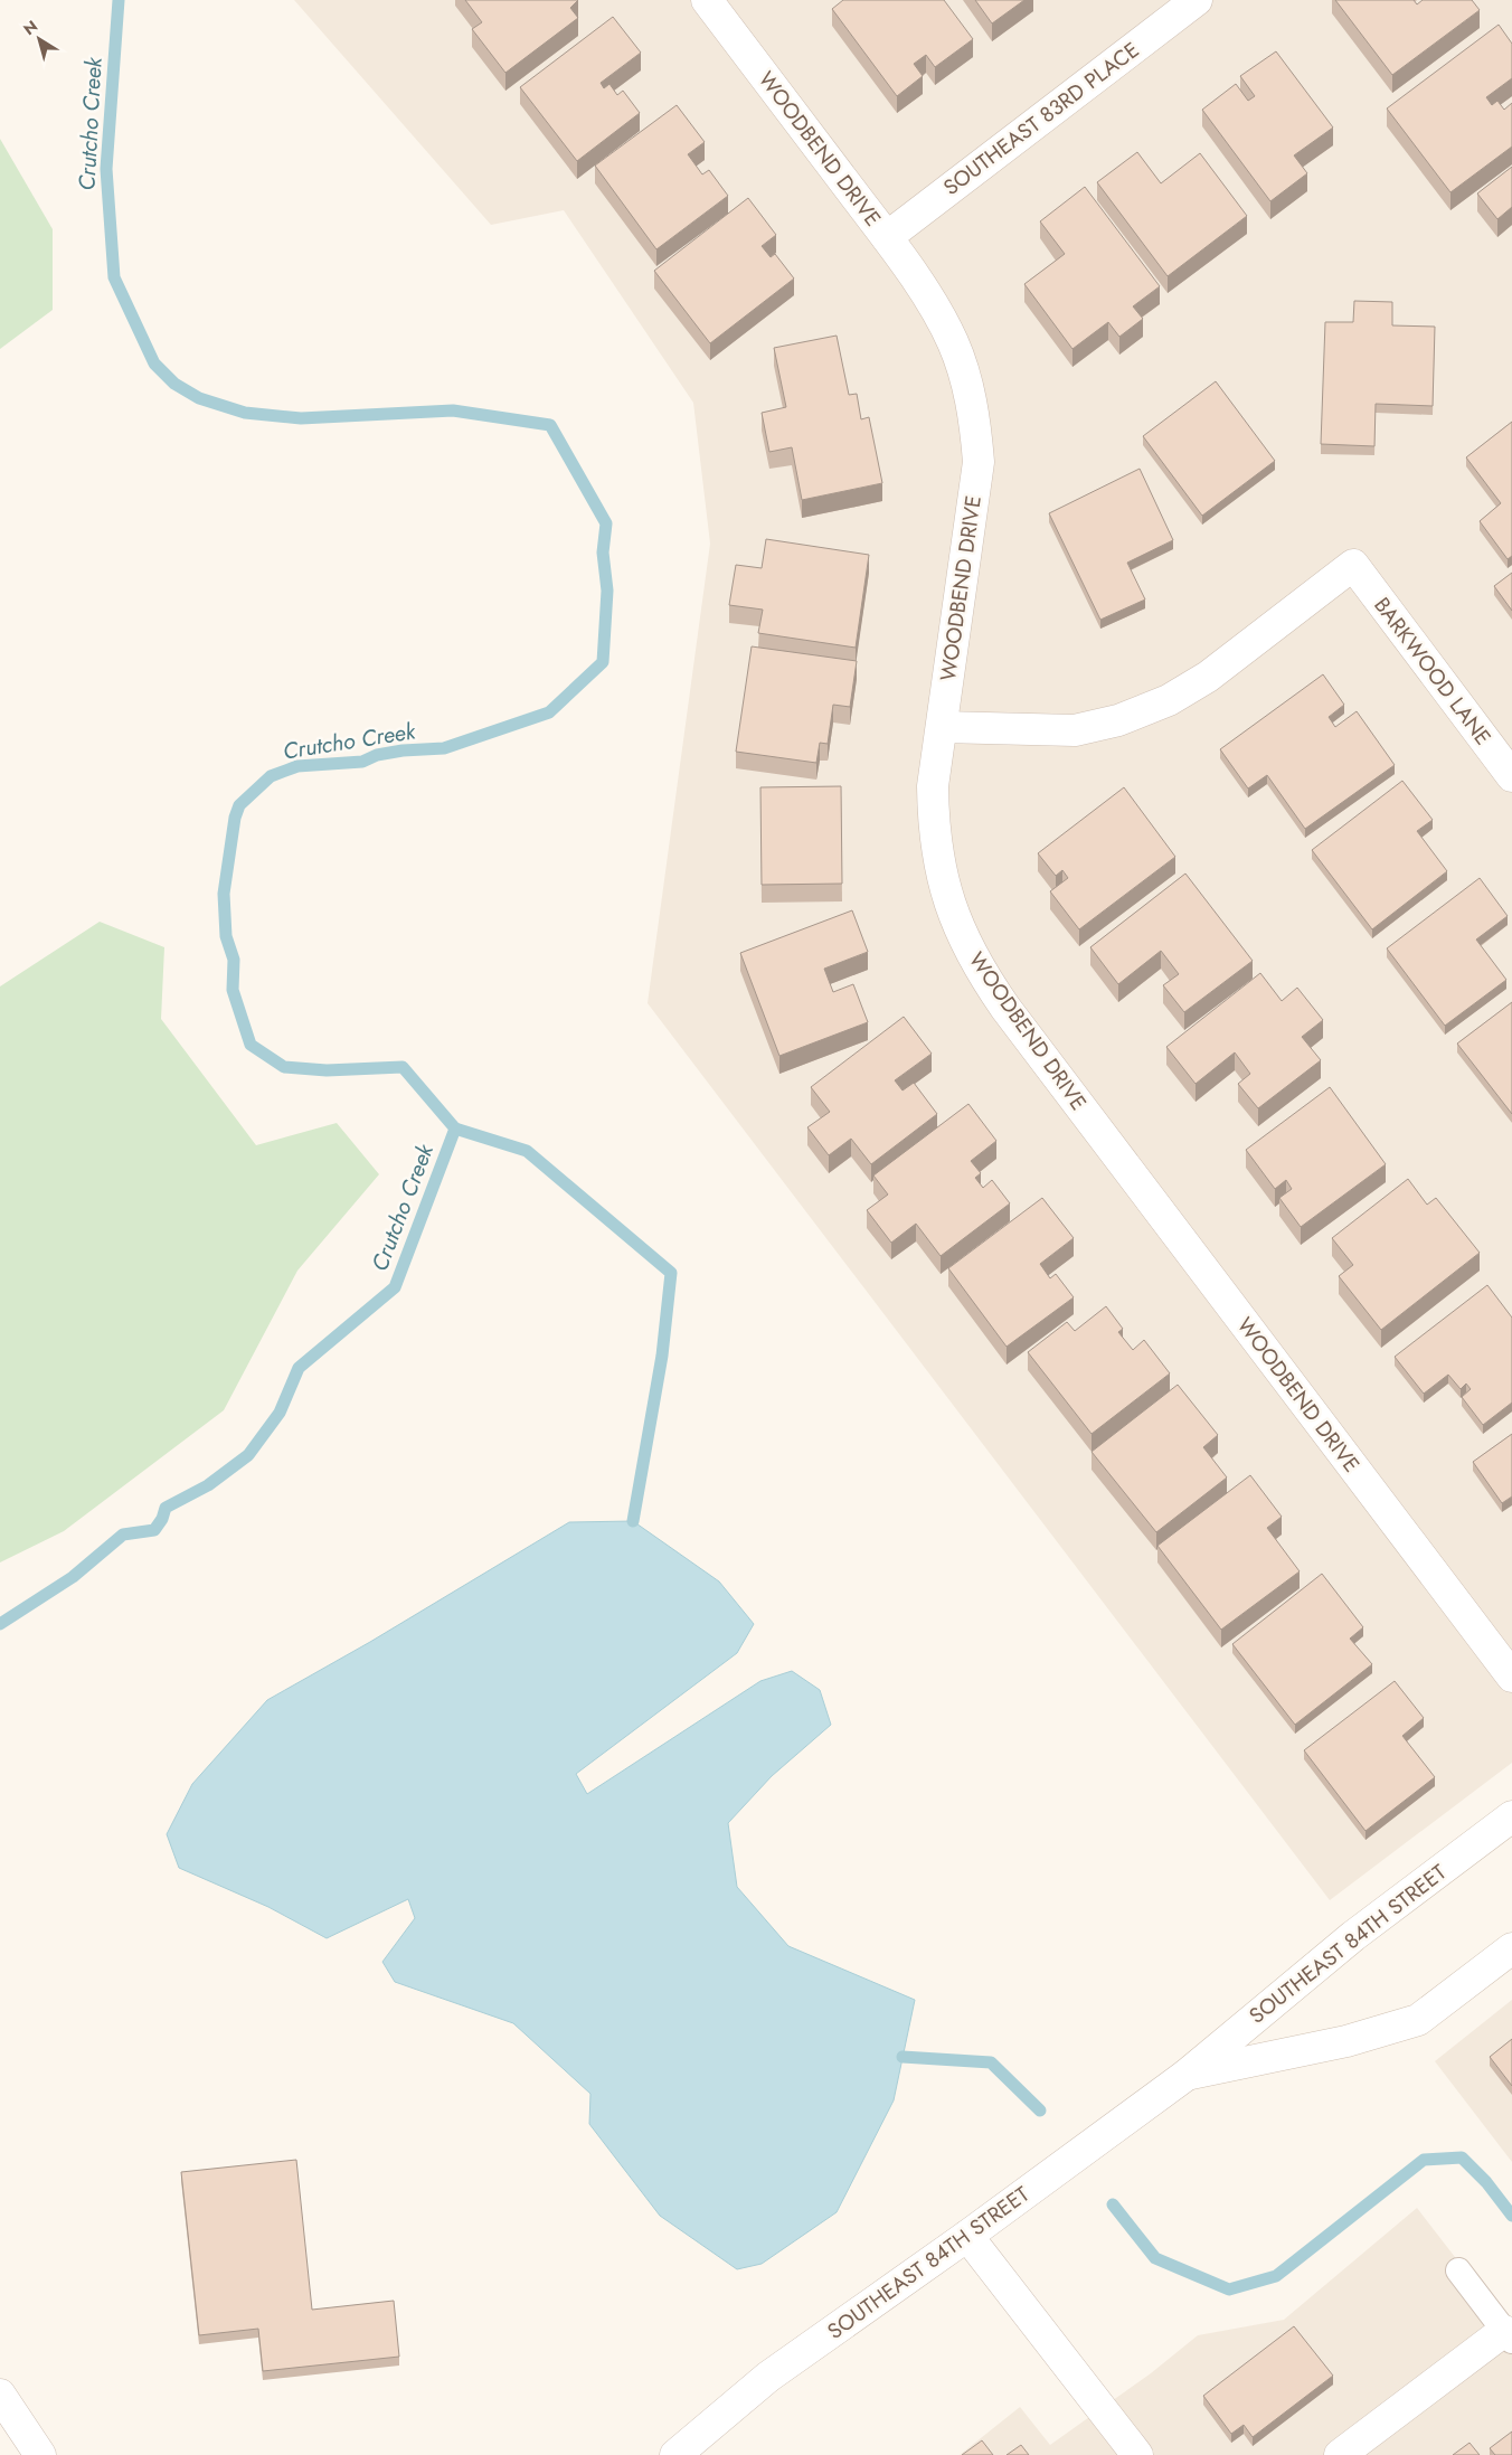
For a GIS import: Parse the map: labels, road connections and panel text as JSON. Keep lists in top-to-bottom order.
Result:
{
  "streets": {
    "street": [
      "SOUTHEAST 83RD PLACE",
      "WOODBEND DRIVE",
      "BARKWOOD LANE",
      "SOUTHEAST 84TH STREET"
    ]
  },
  "crossings": [
    ["SOUTHEAST 83RD PLACE", "WOODBEND DRIVE"],
    ["WOODBEND DRIVE", "BARKWOOD LANE"]
  ],
  "water": ["Crutcho Creek"],
  "north": "top left"
}
